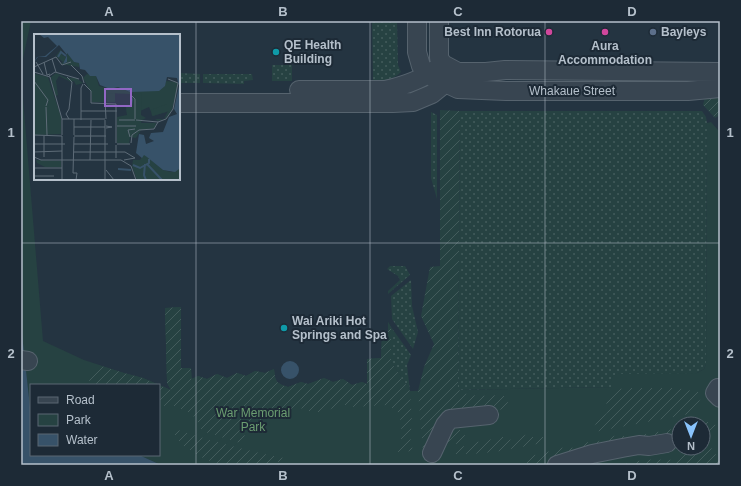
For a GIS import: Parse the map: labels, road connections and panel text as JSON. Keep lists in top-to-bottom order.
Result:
{
  "streets": {
    "street": ["Whakaue Street"]
  },
  "parks": ["War Memorial Park"],
  "places": [
    "Best Inn Rotorua",
    "Aura Accommodation",
    "Bayleys",
    "QE Health Building",
    "Wai Ariki Hot Springs and Spa"
  ],
  "legend": ["Road", "Park", "Water"],
  "north": "bottom",
  "grid": {
    "columns": [
      "A",
      "B",
      "C",
      "D"
    ],
    "rows": ["1", "2"]
  }
}
